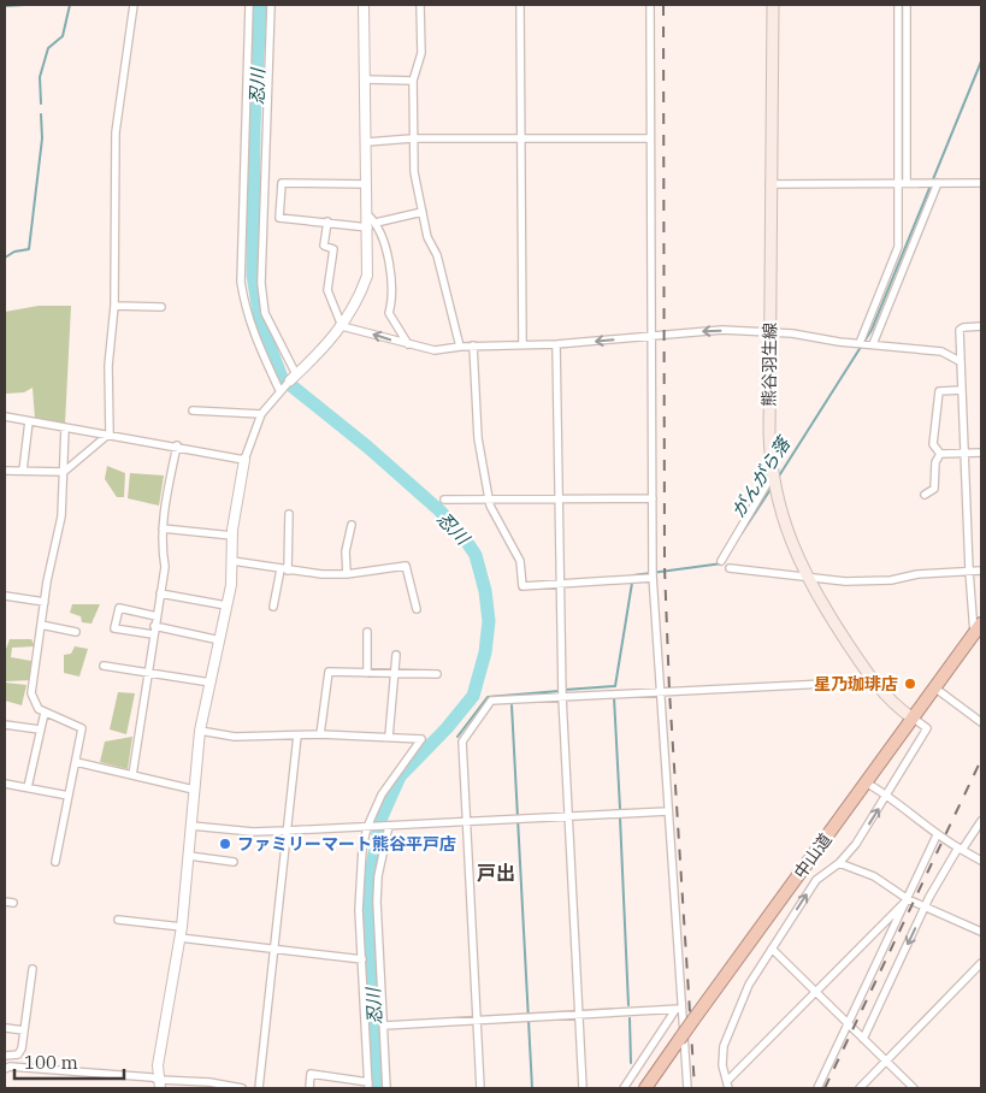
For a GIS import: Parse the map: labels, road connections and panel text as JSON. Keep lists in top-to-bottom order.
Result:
{
  "streets": {
    "highway": ["中山道"],
    "main road": ["熊谷羽生線"]
  },
  "crossings": [
    ["熊谷羽生線", "中山道"]
  ],
  "districts": ["戸出"],
  "water": ["忍川", "がんがら落"],
  "places": ["星乃珈琲店", "ファミリーマート熊谷平戸店"],
  "scale_bar": "100 m"
}
